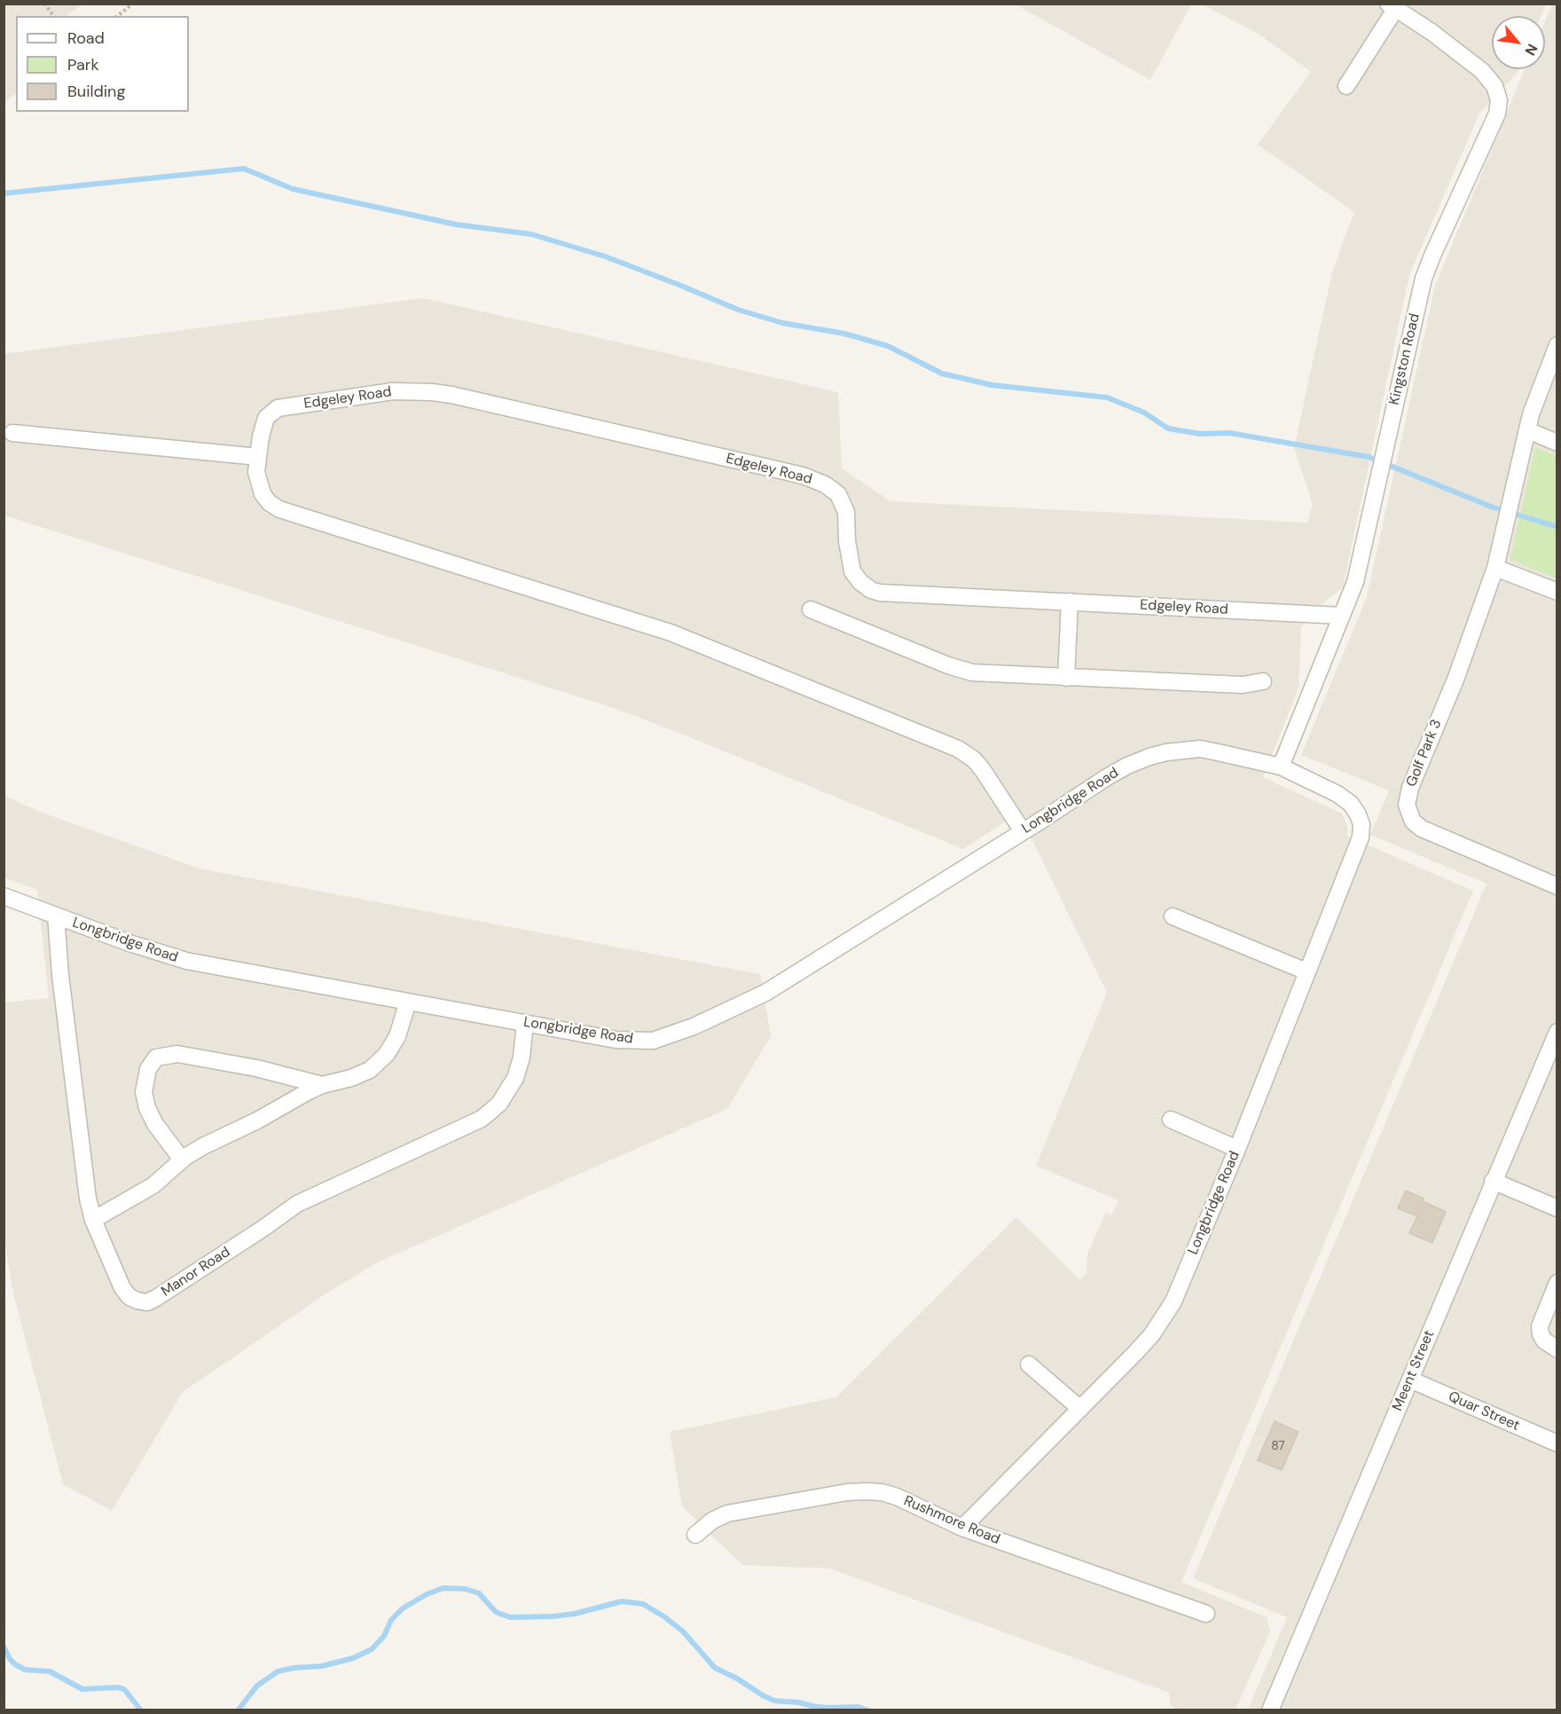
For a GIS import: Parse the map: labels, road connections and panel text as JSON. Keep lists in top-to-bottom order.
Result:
{
  "streets": {
    "street": [
      "Kingston Road",
      "Edgeley Road",
      "Golf Park 3",
      "Longbridge Road",
      "Manor Road",
      "Meent Street",
      "Quar Street",
      "Rushmore Road"
    ]
  },
  "crossings": [
    ["Kingston Road", "Edgeley Road"],
    ["Kingston Road", "Longbridge Road"],
    ["Edgeley Road", "Longbridge Road"],
    ["Longbridge Road", "Manor Road"],
    ["Longbridge Road", "Rushmore Road"],
    ["Meent Street", "Quar Street"]
  ],
  "house_numbers": ["87"],
  "legend": ["Road", "Park", "Building"],
  "north": "bottom right"
}
